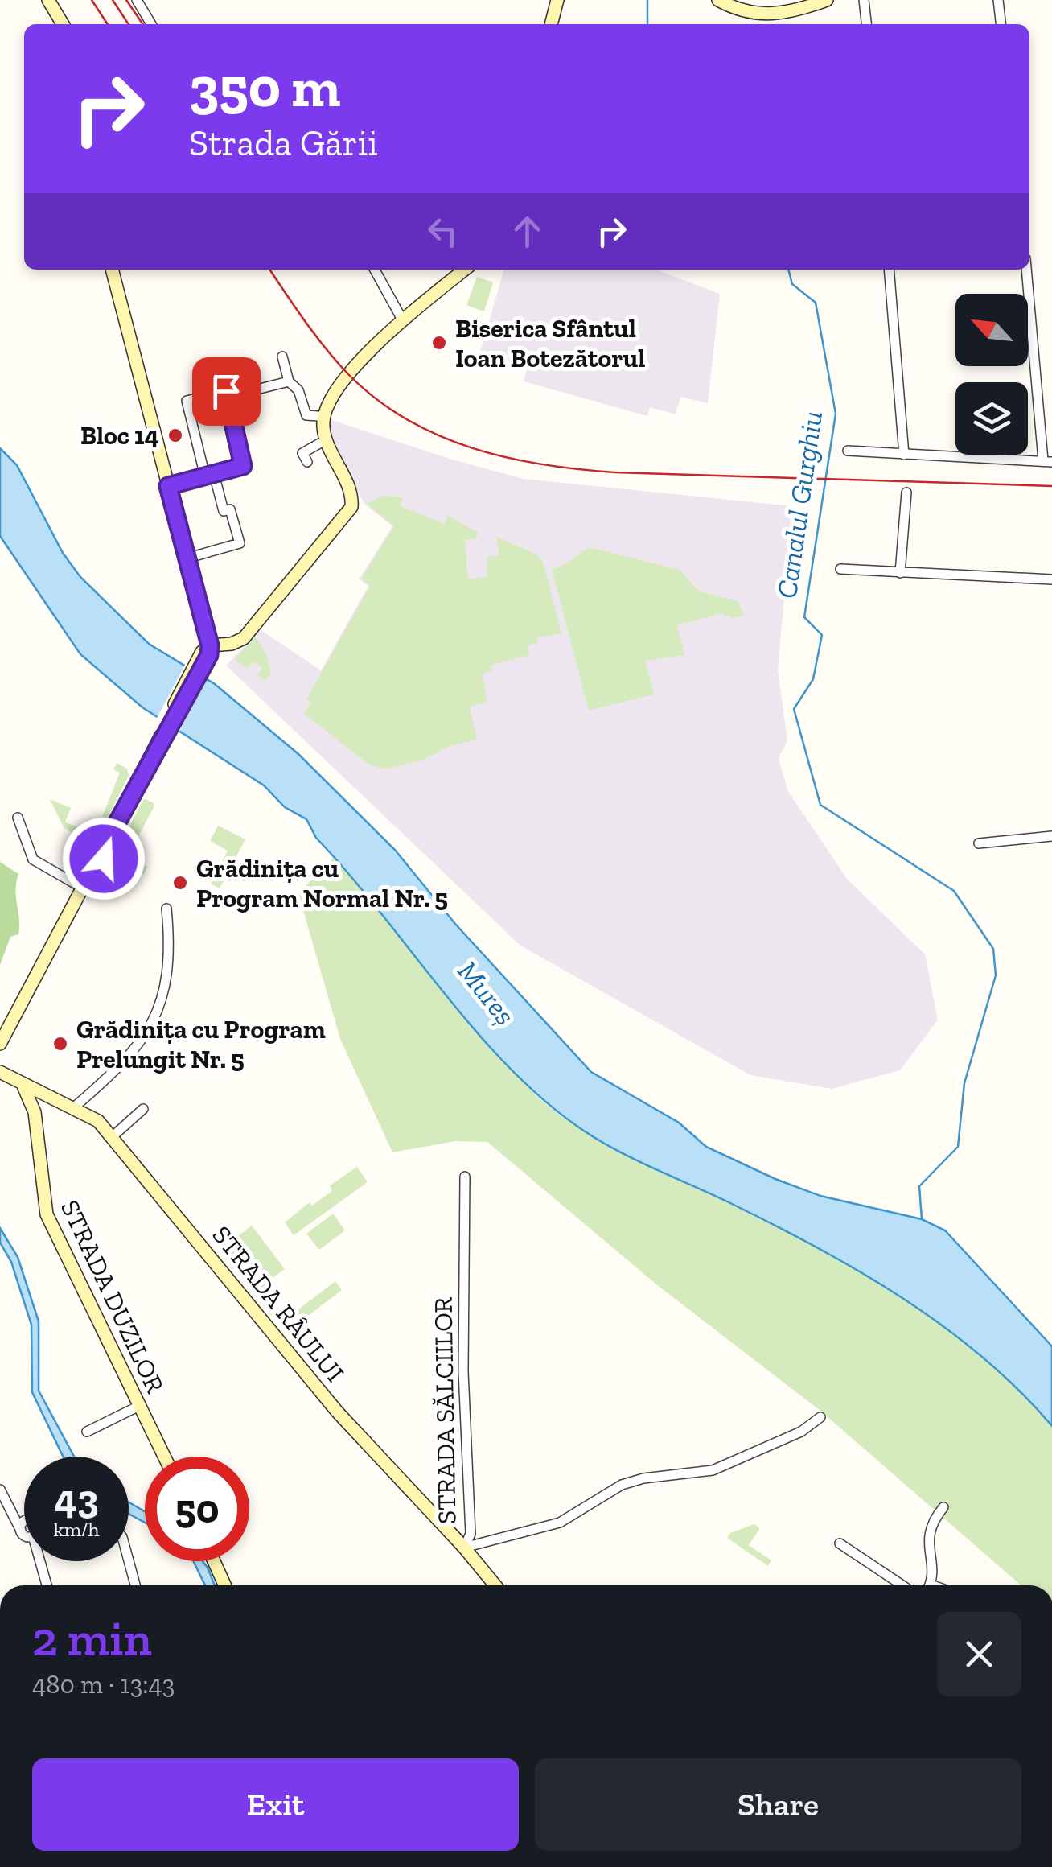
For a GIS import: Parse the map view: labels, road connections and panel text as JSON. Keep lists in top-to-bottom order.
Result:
{
  "streets": {
    "main road": ["STRADA DUZILOR", "STRADA RÂULUI"],
    "street": ["STRADA SĂLCIILOR"]
  },
  "crossings": [
    ["STRADA DUZILOR", "STRADA RÂULUI"],
    ["STRADA RÂULUI", "STRADA SĂLCIILOR"]
  ],
  "water": ["Canalul Gurghiu", "Mureș"],
  "places": [
    "Biserica Sfântul Ioan Botezătorul",
    "Bloc 14",
    "Grădinița cu Program Normal Nr. 5",
    "Grădinița cu Program Prelungit Nr. 5"
  ],
  "north": "top left",
  "page": {
    "turn": ["350 m", "Strada Gării"],
    "speed": "43 km/h",
    "limit": "50",
    "heading": ["2 min", "480 m · 13:43"],
    "buttons": ["Exit", "Share"]
  }
}
